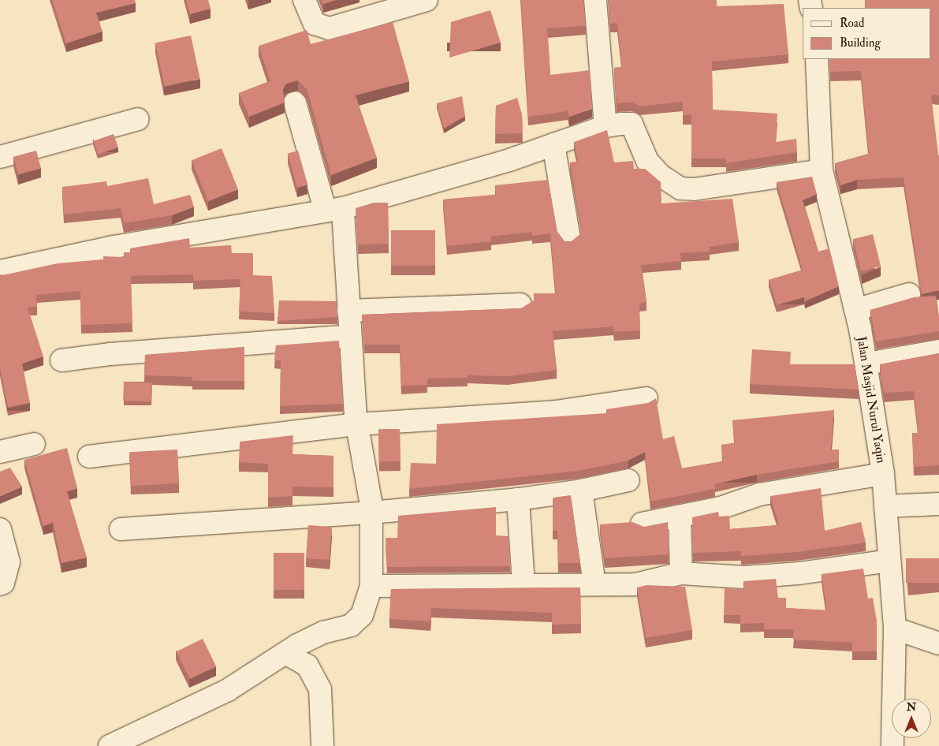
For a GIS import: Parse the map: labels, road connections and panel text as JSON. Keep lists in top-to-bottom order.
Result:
{
  "streets": {
    "street": ["Jalan Masjid Nurul Yaqin"]
  },
  "legend": ["Road", "Building"],
  "north": "top"
}
